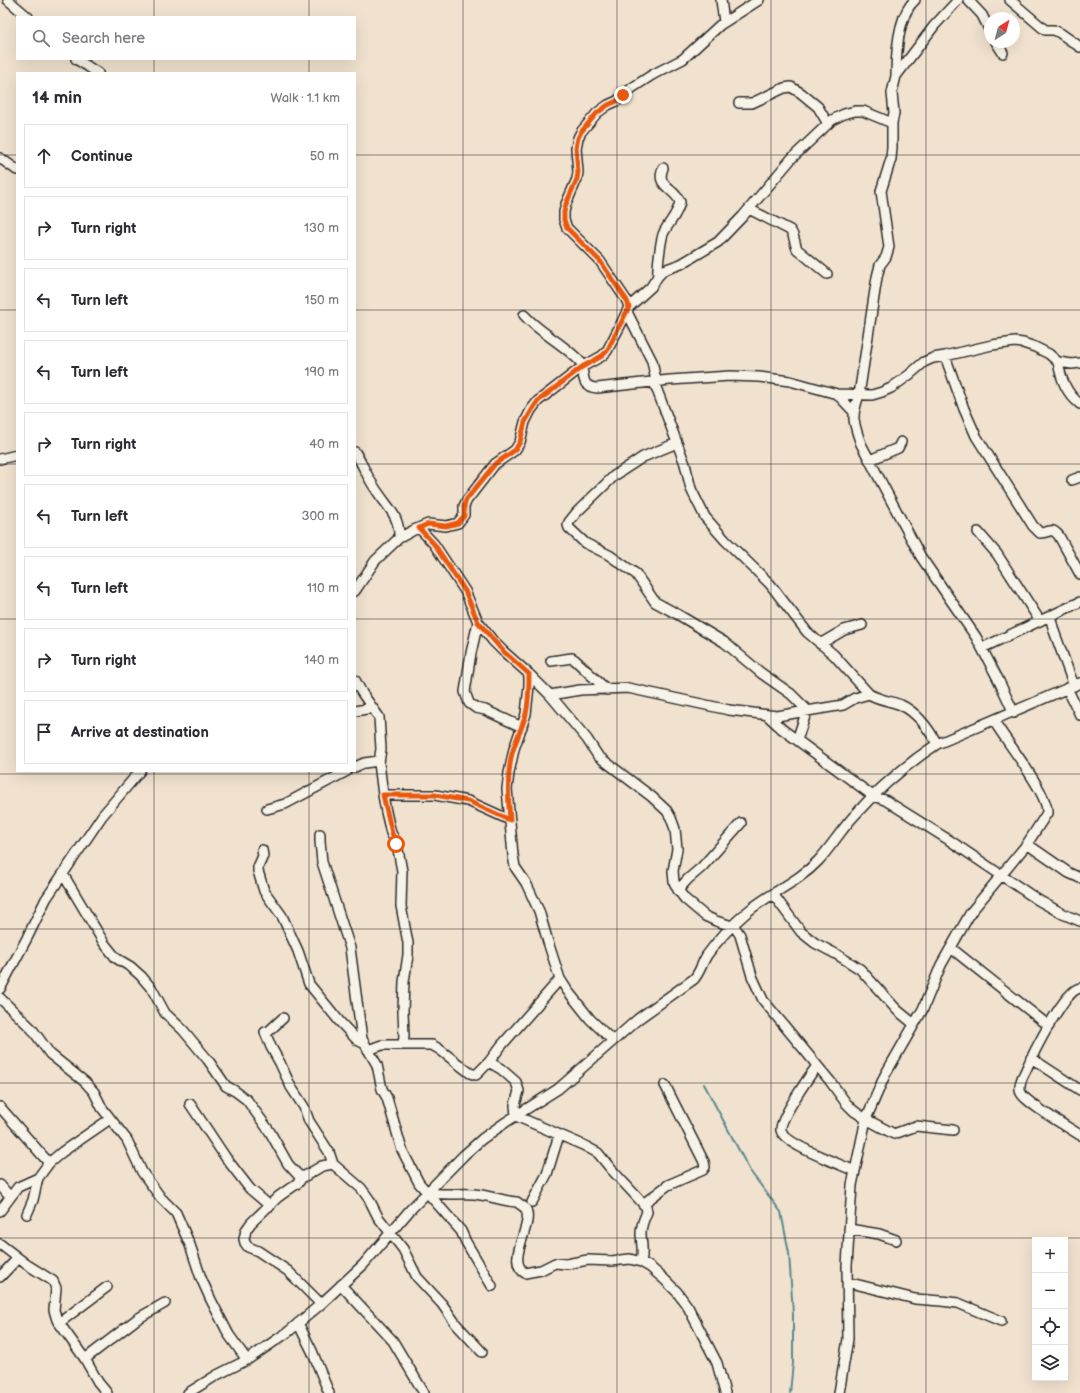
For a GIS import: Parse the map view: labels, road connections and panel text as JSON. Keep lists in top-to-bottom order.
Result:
{
  "north": "top right",
  "page": {
    "search": "Search here",
    "heading": ["14 min", "Walk · 1.1 km"],
    "list": [
      ["Continue", "50 m"],
      ["Turn right", "130 m"],
      ["Turn left", "150 m"],
      ["Turn left", "190 m"],
      ["Turn right", "40 m"],
      ["Turn left", "300 m"],
      ["Turn left", "110 m"],
      ["Turn right", "140 m"],
      "Arrive at destination"
    ],
    "map_buttons": ["+", "−"]
  }
}
